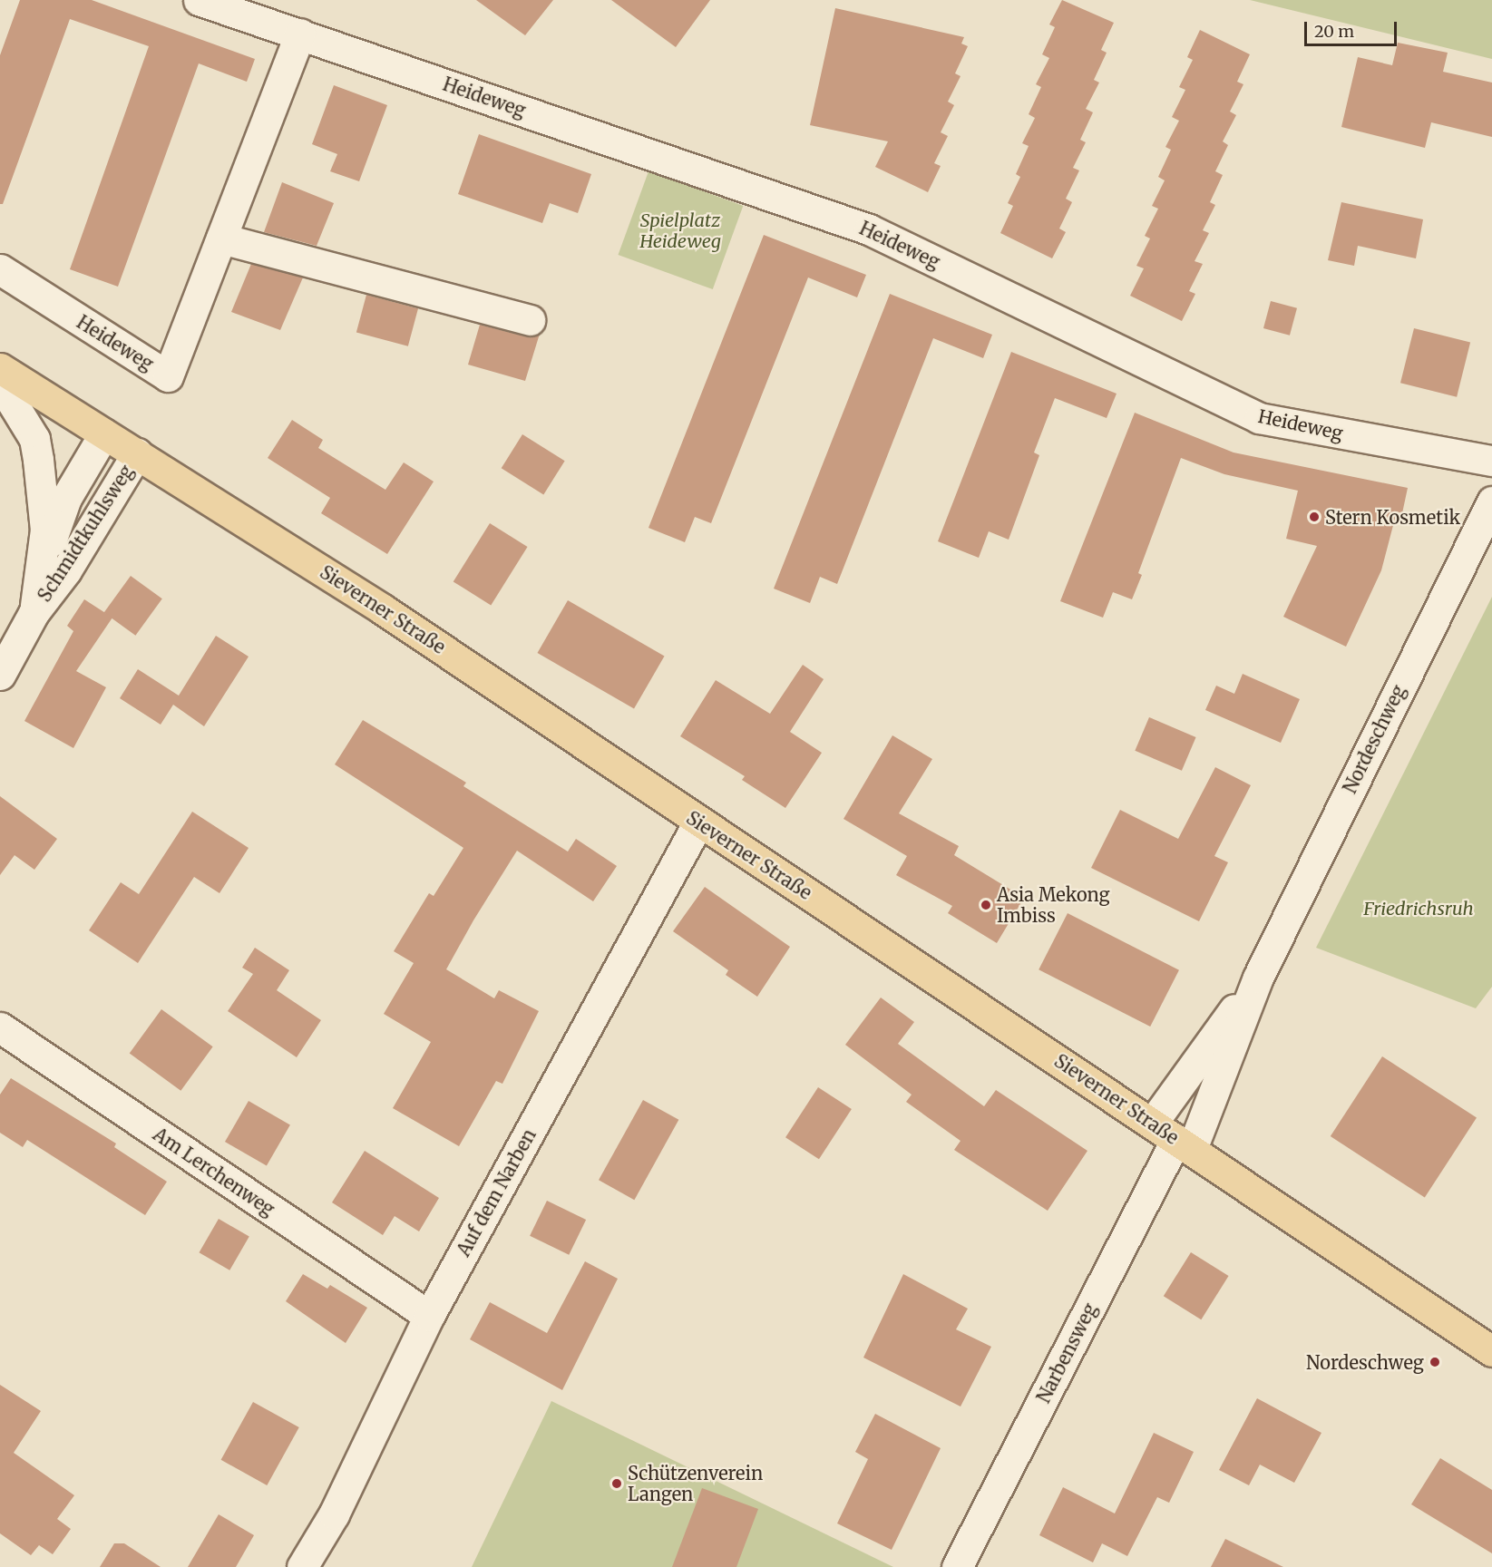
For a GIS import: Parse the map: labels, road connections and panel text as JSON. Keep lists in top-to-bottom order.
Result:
{
  "streets": {
    "main road": ["Sieverner Straße"],
    "street": [
      "Heideweg",
      "Schmidtkuhlsweg",
      "Nordeschweg",
      "Am Lerchenweg",
      "Auf dem Narben",
      "Narbensweg"
    ]
  },
  "crossings": [
    ["Schmidtkuhlsweg", "Sieverner Straße"],
    ["Sieverner Straße", "Nordeschweg"],
    ["Sieverner Straße", "Auf dem Narben"],
    ["Sieverner Straße", "Narbensweg"],
    ["Nordeschweg", "Narbensweg"],
    ["Am Lerchenweg", "Auf dem Narben"]
  ],
  "parks": ["Spielplatz Heideweg", "Friedrichsruh"],
  "places": [
    "Stern Kosmetik",
    "Asia Mekong Imbiss",
    "Nordeschweg",
    "Schützenverein Langen"
  ],
  "scale_bar": "20 m"
}
